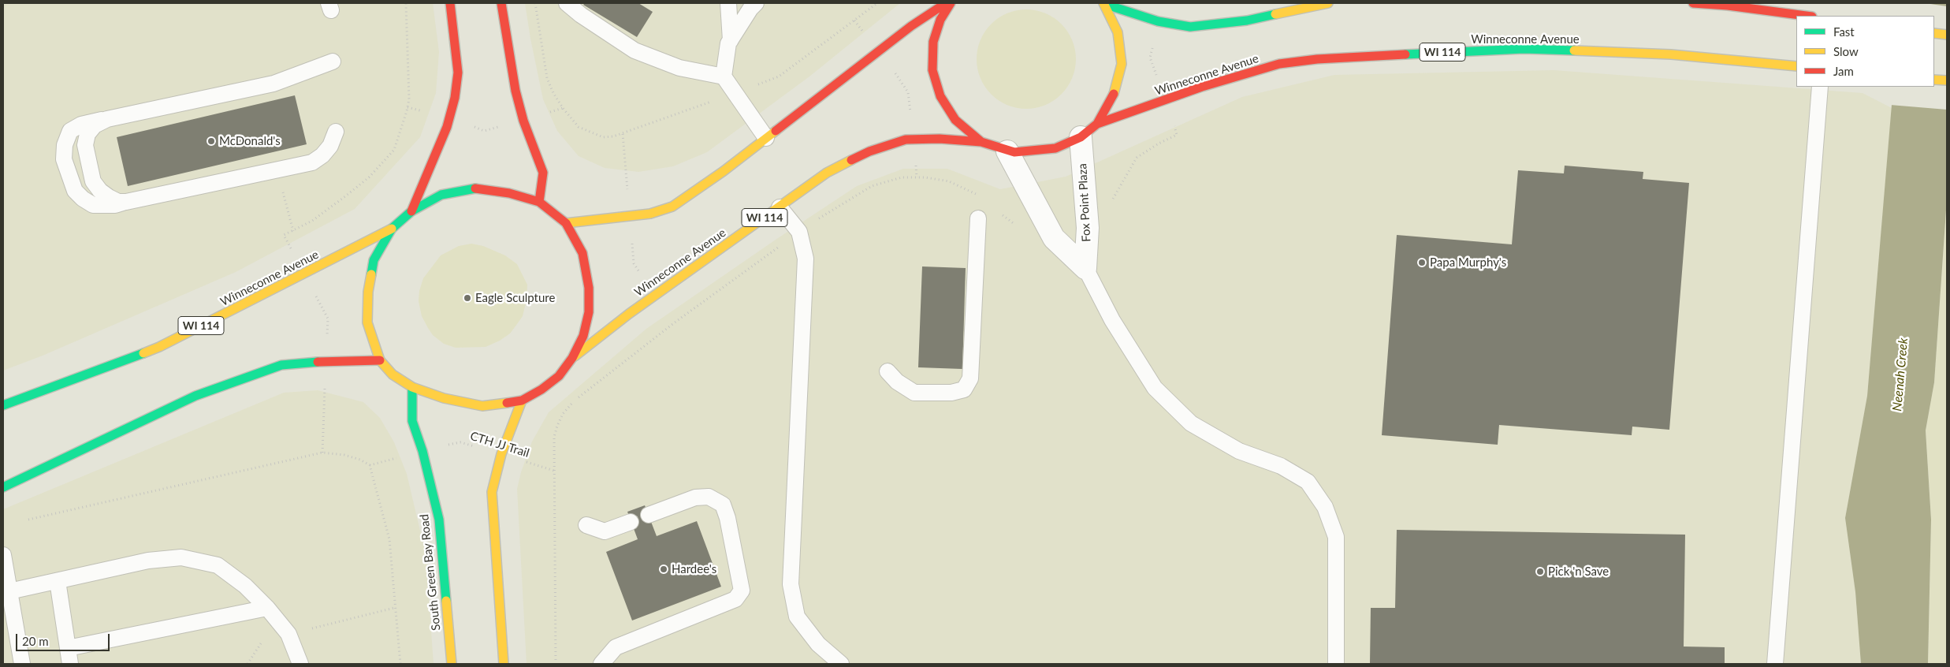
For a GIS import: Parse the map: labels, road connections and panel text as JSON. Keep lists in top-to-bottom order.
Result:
{
  "streets": {
    "main road": ["Winneconne Avenue", "WI 114", "South Green Bay Road"],
    "street": ["Fox Point Plaza"],
    "path": ["CTH JJ Trail"]
  },
  "crossings": [
    ["CTH JJ Trail", "South Green Bay Road"]
  ],
  "water": ["Neenah Creek"],
  "places": [
    "McDonald's",
    "Papa Murphy's",
    "Eagle Sculpture",
    "Hardee's",
    "Pick 'n Save"
  ],
  "legend": ["Fast", "Slow", "Jam"],
  "scale_bar": "20 m"
}
